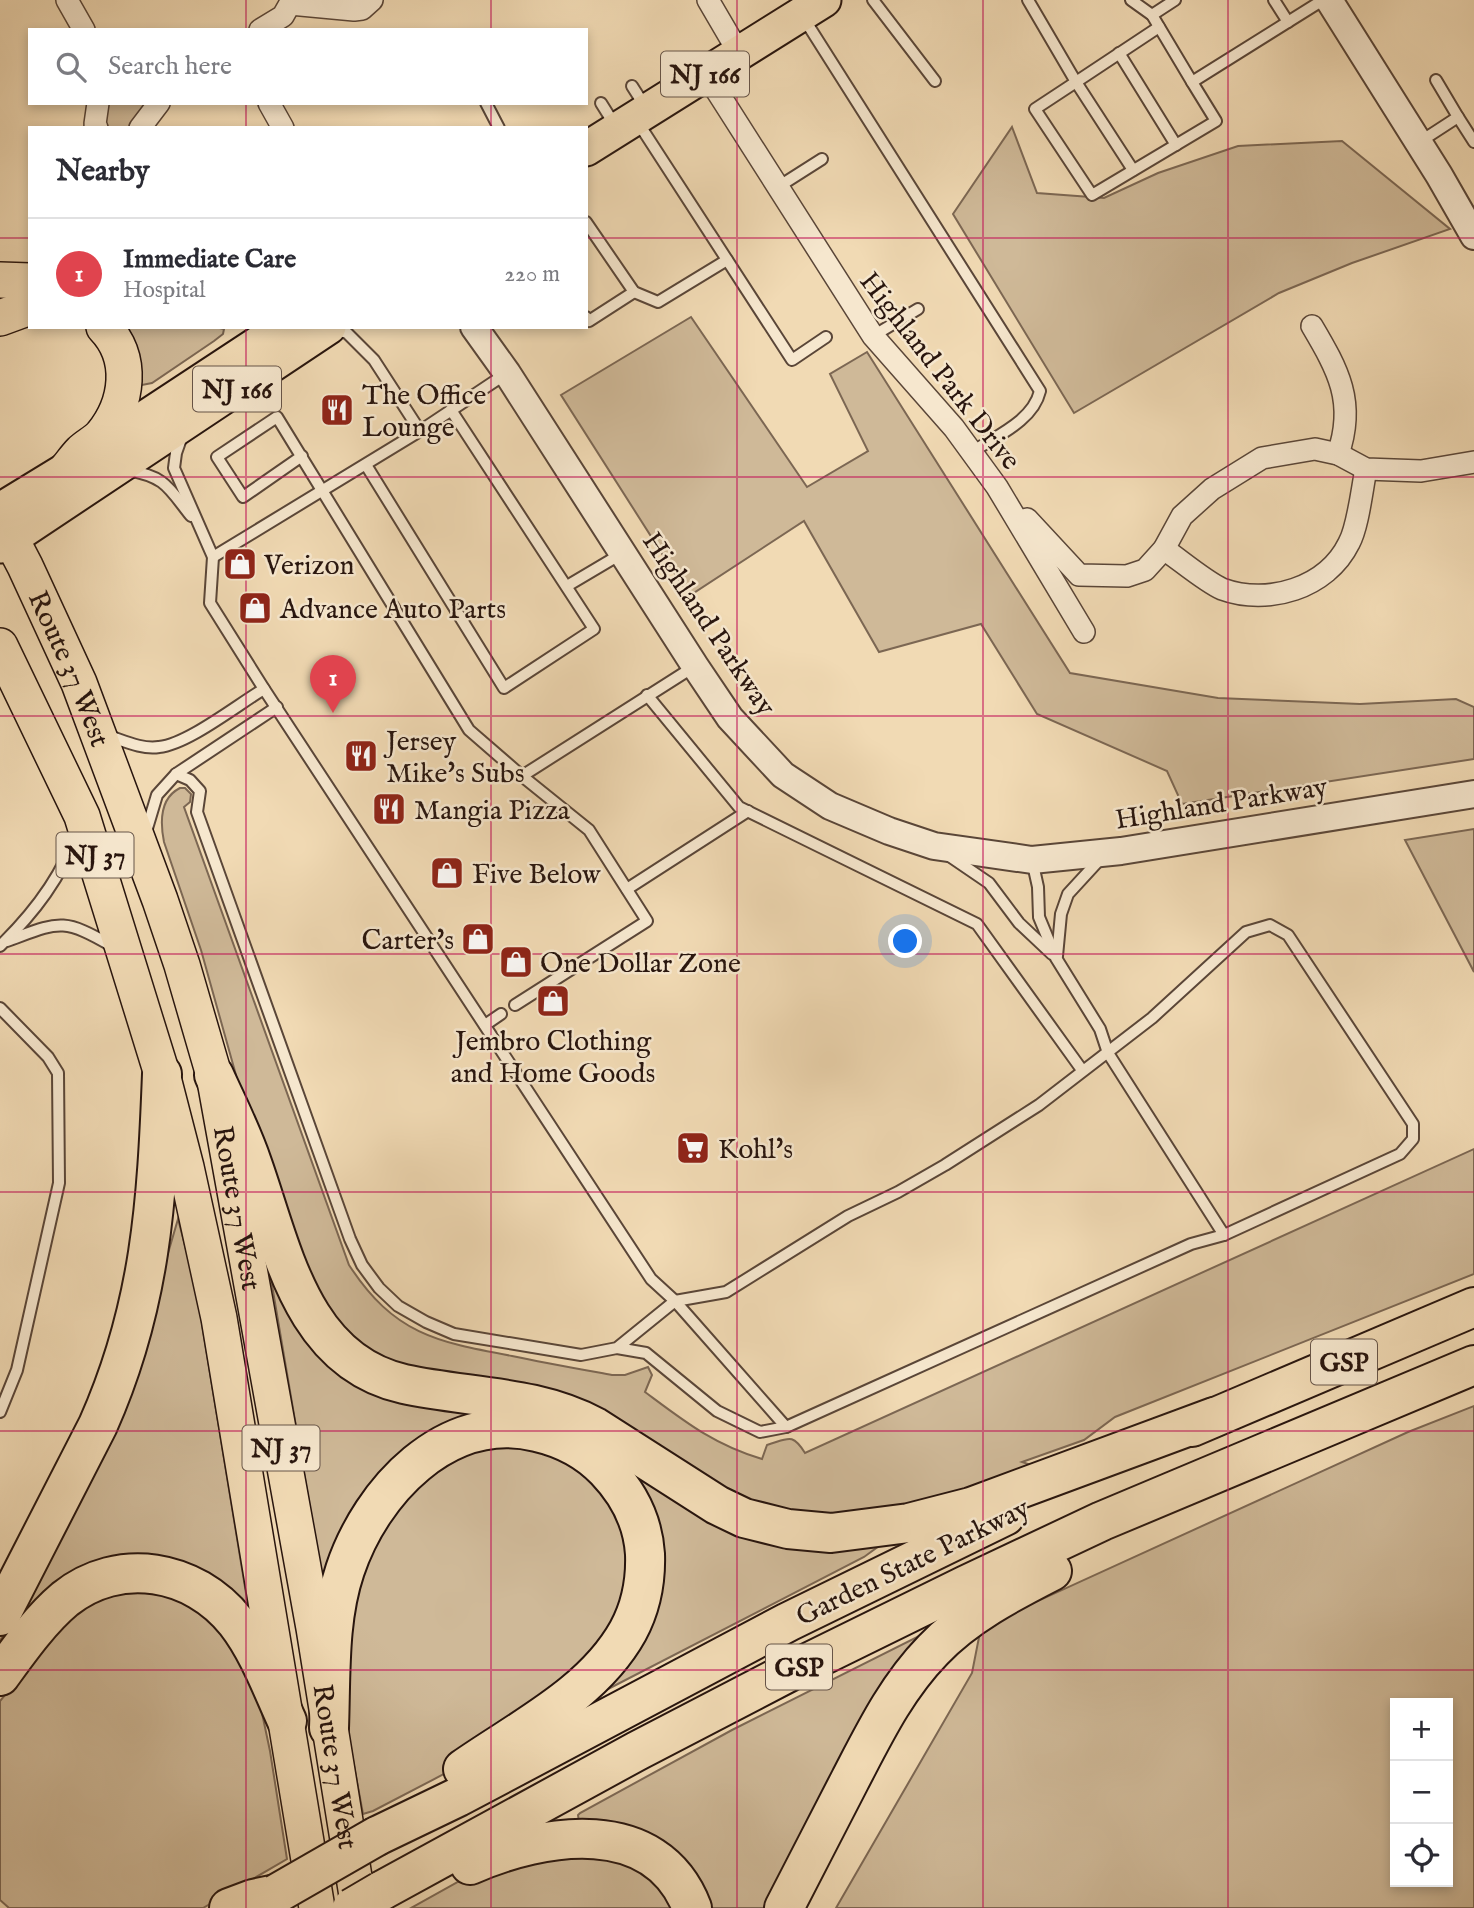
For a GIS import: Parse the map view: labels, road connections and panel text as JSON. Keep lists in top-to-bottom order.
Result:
{
  "streets": {
    "highway": [
      "Route 37 West",
      "NJ 37",
      "GSP",
      "Garden State Parkway"
    ],
    "main road": ["NJ 166"],
    "street": ["Highland Park Drive", "Highland Parkway"]
  },
  "crossings": [
    ["NJ 166", "Highland Park Drive"],
    ["NJ 166", "Route 37 West"],
    ["Route 37 West", "Garden State Parkway"]
  ],
  "places": {
    "restaurant": ["The Office Lounge", "Jersey Mike's Subs", "Mangia Pizza"],
    "shop": [
      "Verizon",
      "Advance Auto Parts",
      "Five Below",
      "Carter's",
      "One Dollar Zone",
      "Jembro Clothing and Home Goods"
    ],
    "supermarket": ["Kohl's"]
  },
  "page": {
    "search": "Search here",
    "heading": "Nearby",
    "list": [
      {
        "mark": "1",
        "name": "Immediate Care",
        "note": "Hospital",
        "value": "220 m"
      }
    ],
    "pins": "1",
    "map_buttons": ["+", "−"]
  }
}
